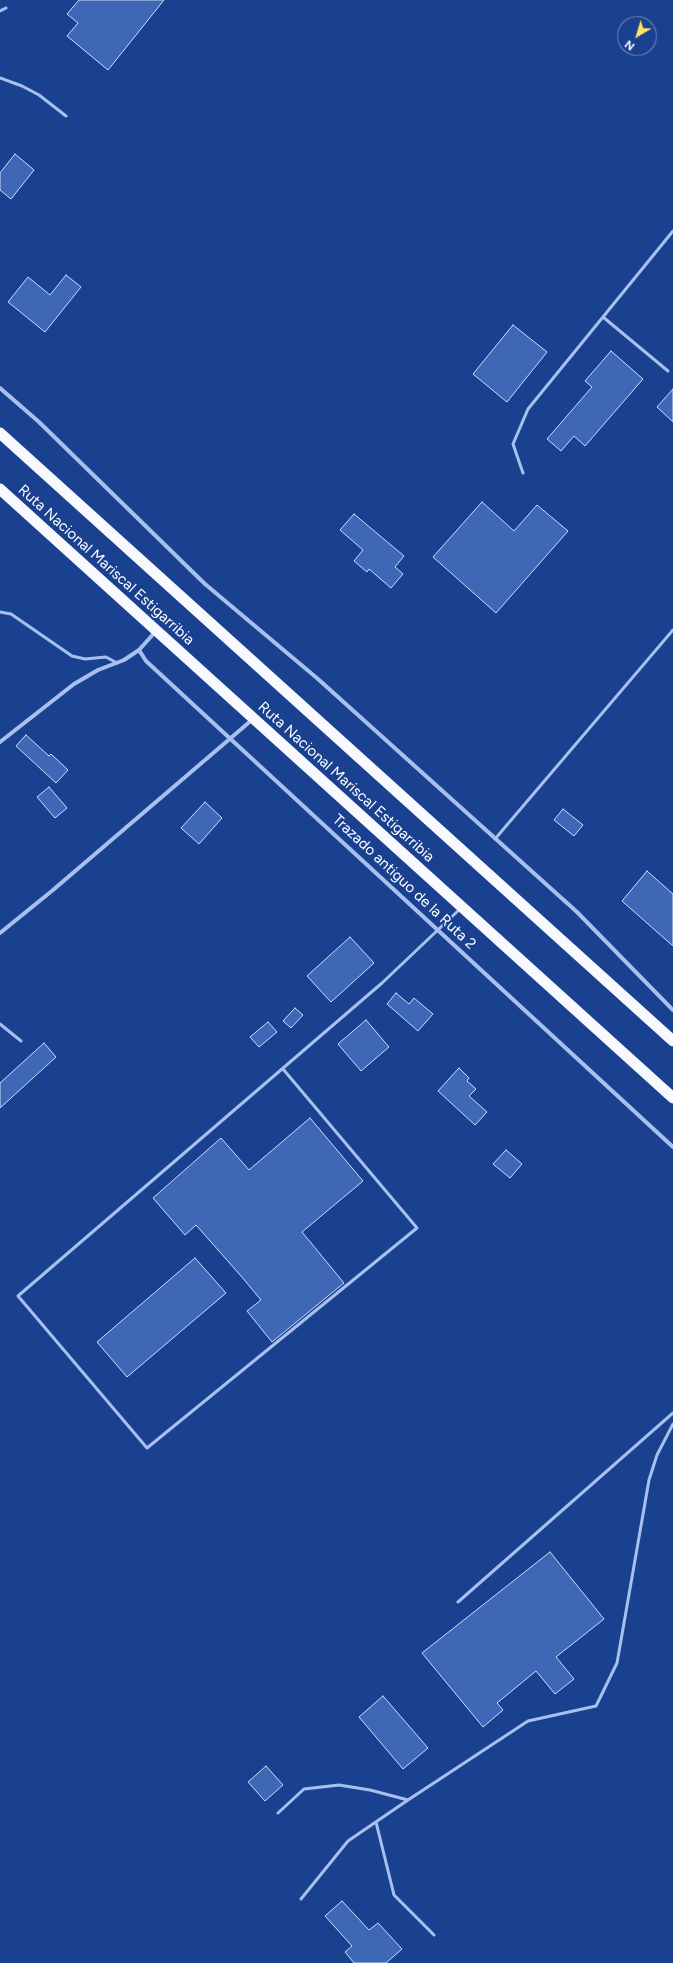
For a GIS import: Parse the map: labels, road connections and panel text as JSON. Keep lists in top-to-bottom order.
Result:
{
  "streets": {
    "highway": ["Ruta Nacional Mariscal Estigarribia"],
    "street": ["Trazado antiguo de la Ruta 2"]
  },
  "north": "bottom left"
}
